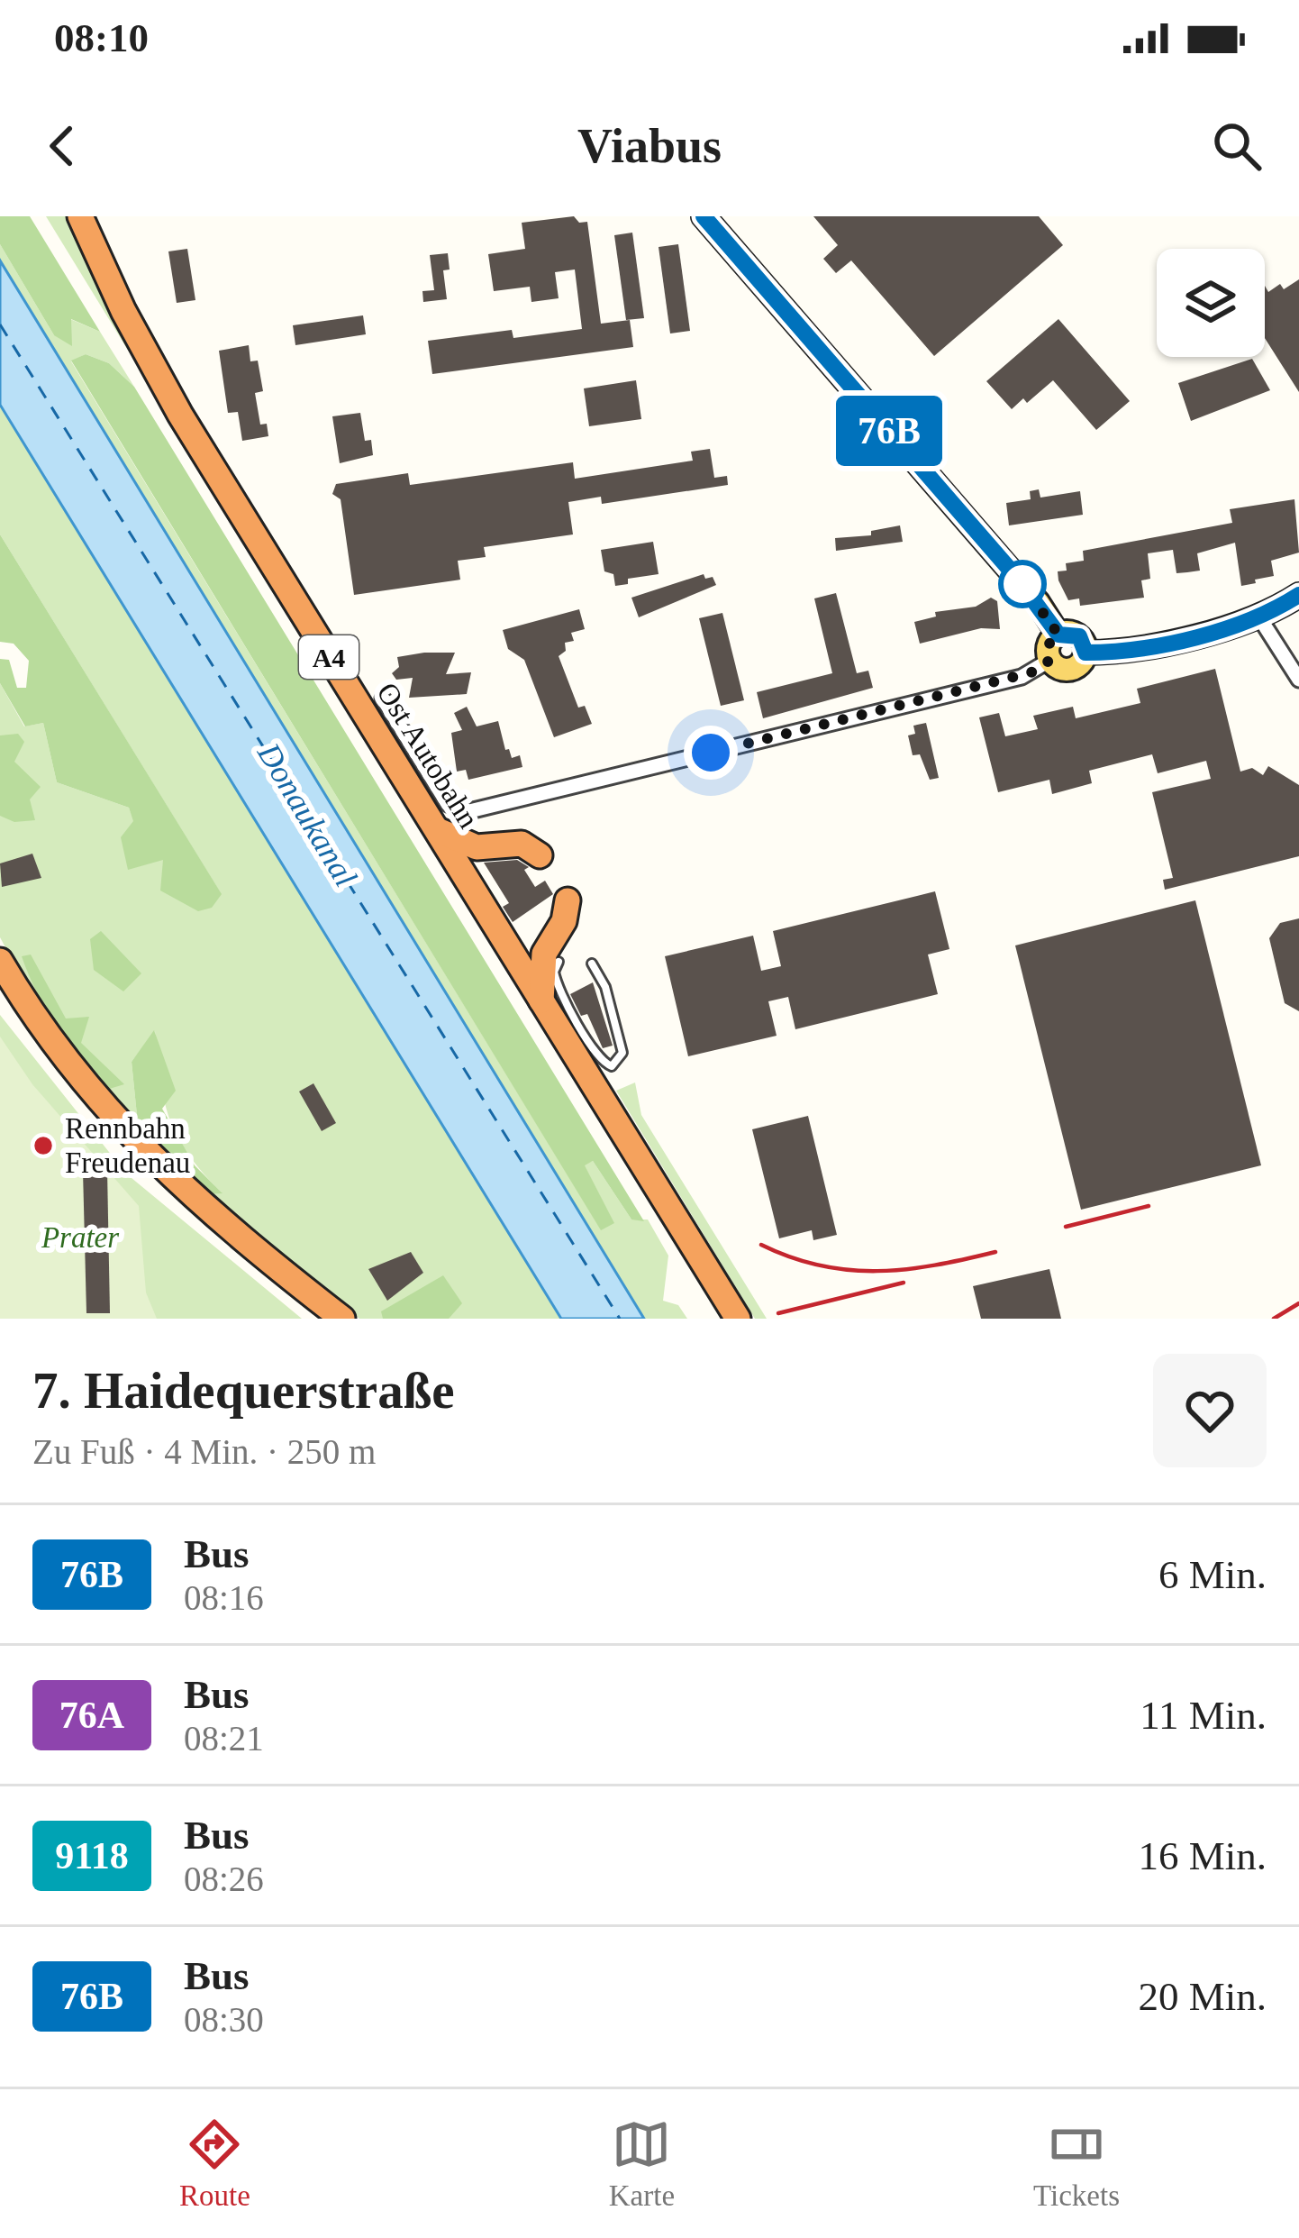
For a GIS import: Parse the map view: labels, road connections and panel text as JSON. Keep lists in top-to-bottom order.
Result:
{
  "streets": {
    "highway": ["A4", "Ost Autobahn"]
  },
  "water": ["Donaukanal"],
  "parks": ["Prater"],
  "places": ["Rennbahn Freudenau"],
  "lines": ["bus line 76B"],
  "page": {
    "status": "08:10",
    "header": "Viabus",
    "on_map": "76B",
    "heading": ["7. Haidequerstraße", "Zu Fuß · 4 Min. · 250 m"],
    "list": [
      {
        "mark": "76B",
        "name": "Bus",
        "note": "08:16",
        "value": "6 Min."
      },
      {
        "mark": "76A",
        "name": "Bus",
        "note": "08:21",
        "value": "11 Min."
      },
      {
        "mark": "9118",
        "name": "Bus",
        "note": "08:26",
        "value": "16 Min."
      },
      {
        "mark": "76B",
        "name": "Bus",
        "note": "08:30",
        "value": "20 Min."
      }
    ],
    "tabs": ["Route", "Karte", "Tickets"]
  }
}
